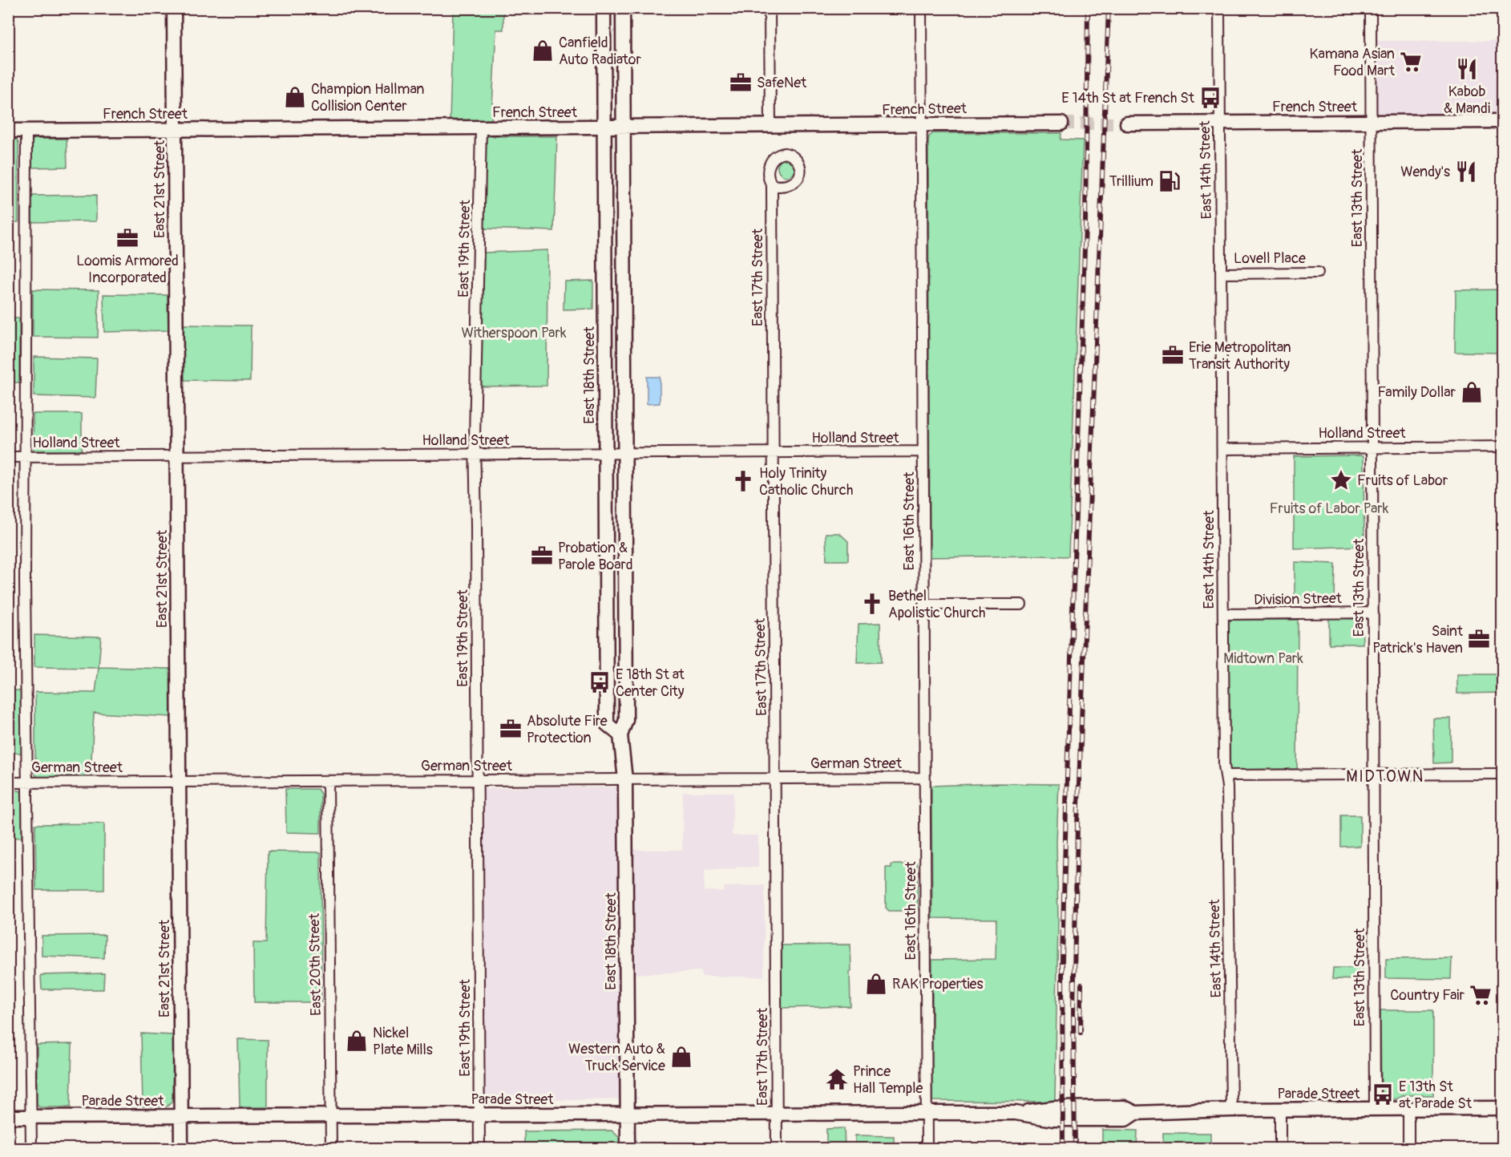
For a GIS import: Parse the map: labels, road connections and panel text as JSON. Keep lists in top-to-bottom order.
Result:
{
  "streets": {
    "main road": [
      "French Street",
      "East 21st Street",
      "East 18th Street",
      "Parade Street"
    ],
    "street": [
      "East 14th Street",
      "East 13th Street",
      "East 19th Street",
      "Lovell Place",
      "East 17th Street",
      "Holland Street",
      "East 16th Street",
      "Division Street",
      "German Street",
      "East 20th Street"
    ]
  },
  "crossings": [
    ["French Street", "East 14th Street"],
    ["French Street", "East 21st Street"],
    ["French Street", "East 13th Street"],
    ["French Street", "East 19th Street"],
    ["French Street", "East 18th Street"],
    ["French Street", "East 16th Street"],
    ["East 14th Street", "Lovell Place"],
    ["East 14th Street", "Holland Street"],
    ["East 14th Street", "Division Street"],
    ["East 14th Street", "Parade Street"],
    ["East 21st Street", "Holland Street"],
    ["East 21st Street", "German Street"],
    ["East 21st Street", "Parade Street"],
    ["East 13th Street", "Holland Street"],
    ["East 13th Street", "Division Street"],
    ["East 13th Street", "Parade Street"],
    ["East 19th Street", "Holland Street"],
    ["East 19th Street", "German Street"],
    ["East 19th Street", "Parade Street"],
    ["East 17th Street", "Holland Street"],
    ["East 17th Street", "German Street"],
    ["East 17th Street", "Parade Street"],
    ["East 18th Street", "Holland Street"],
    ["East 18th Street", "German Street"],
    ["East 18th Street", "Parade Street"],
    ["Holland Street", "East 16th Street"],
    ["East 16th Street", "German Street"],
    ["East 16th Street", "Parade Street"],
    ["German Street", "East 20th Street"],
    ["East 20th Street", "Parade Street"]
  ],
  "districts": ["MIDTOWN"],
  "parks": ["Witherspoon Park", "Fruits of Labor Park", "Midtown Park"],
  "places": {
    "shop": [
      "Canfield Auto Radiator",
      "Champion Hallman Collision Center",
      "Family Dollar",
      "RAK Properties",
      "Nickel Plate Mills",
      "Western Auto & Truck Service"
    ],
    "supermarket": ["Kamana Asian Food Mart", "Country Fair"],
    "restaurant": ["Kabob & Mandi", "Wendy's"],
    "office": [
      "SafeNet",
      "Loomis Armored Incorporated",
      "Erie Metropolitan Transit Authority",
      "Probation & Parole Board",
      "Saint Patrick's Haven",
      "Absolute Fire Protection"
    ],
    "bus stop": ["E 14th St at French St", "E 18th St at Center City", "E 13th St at Parade St"],
    "fuel station": ["Trillium"],
    "place": ["Fruits of Labor"],
    "church": ["Holy Trinity Catholic Church", "Bethel Apolistic Church"],
    "temple": ["Prince Hall Temple"]
  }
}
